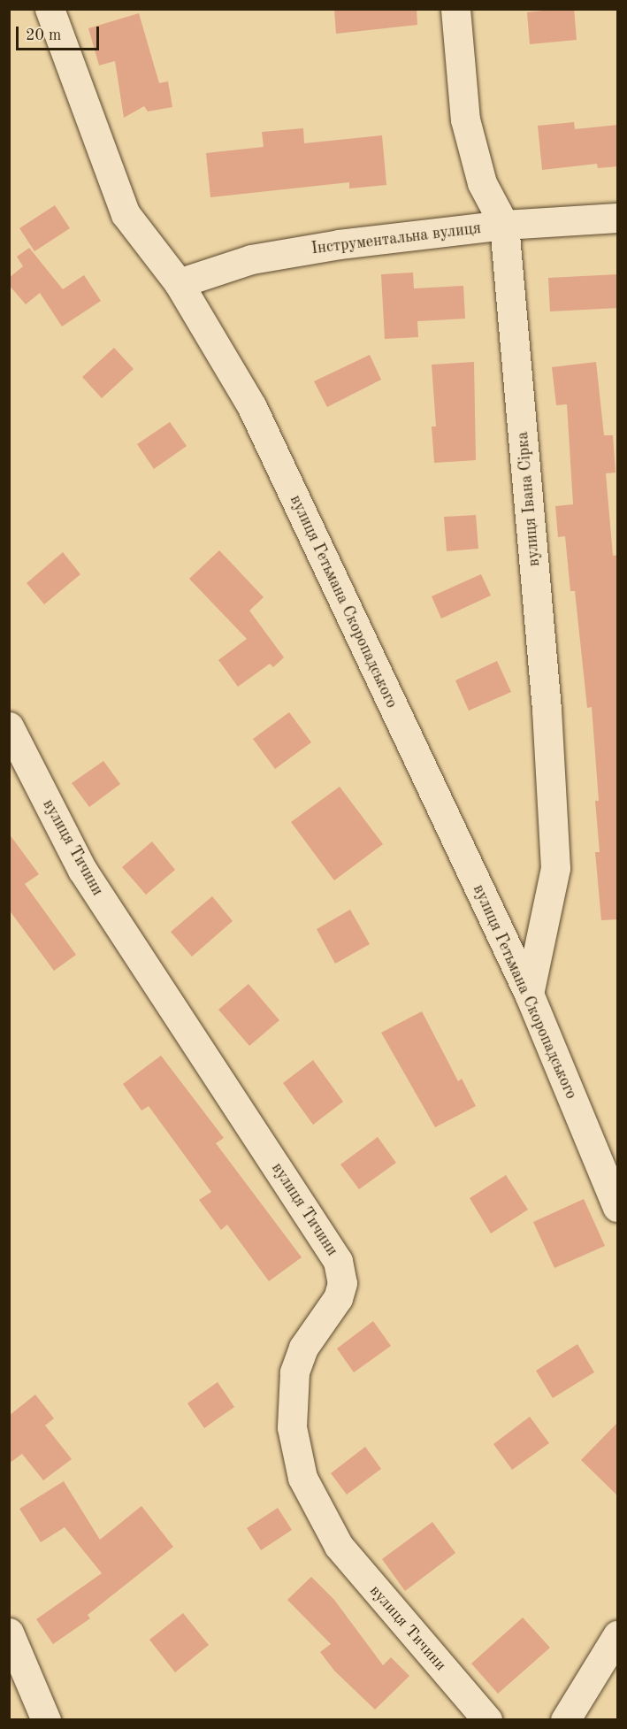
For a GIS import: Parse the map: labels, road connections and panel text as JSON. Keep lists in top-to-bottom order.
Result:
{
  "streets": {
    "street": [
      "Інструментальна вулиця",
      "вулиця Івана Сірка",
      "вулиця Гетьмана Скоропадського",
      "вулиця Тичини"
    ]
  },
  "crossings": [
    ["Інструментальна вулиця", "вулиця Івана Сірка"],
    ["Інструментальна вулиця", "вулиця Гетьмана Скоропадського"],
    ["вулиця Івана Сірка", "вулиця Гетьмана Скоропадського"]
  ],
  "scale_bar": "20 m"
}
